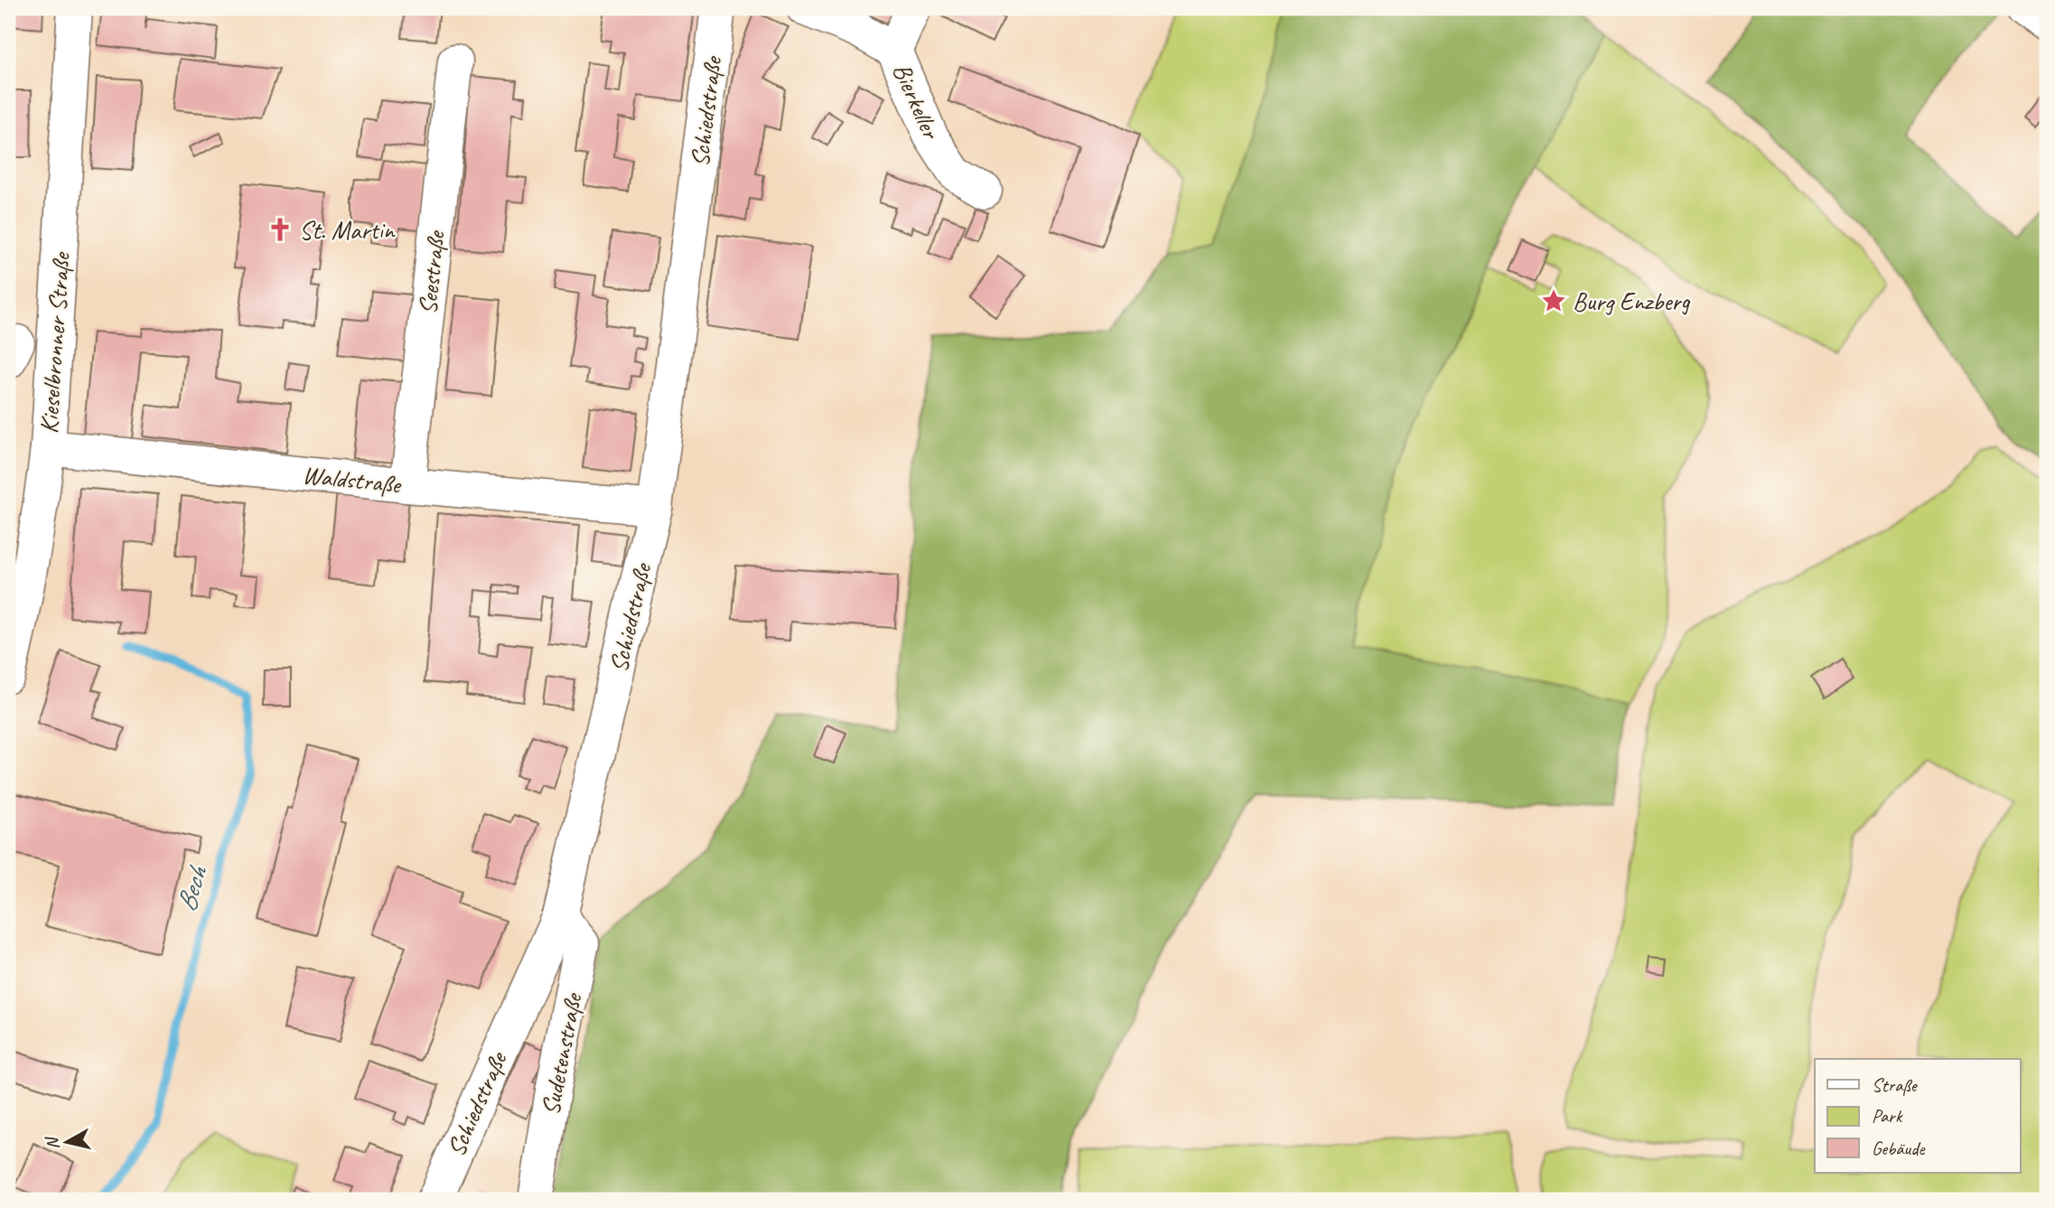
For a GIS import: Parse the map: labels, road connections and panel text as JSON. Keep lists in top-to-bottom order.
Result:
{
  "streets": {
    "street": [
      "Bierkeller",
      "Schiedstraße",
      "Seestraße",
      "Kieselbronner Straße",
      "Waldstraße",
      "Sudetenstraße"
    ]
  },
  "crossings": [
    ["Schiedstraße", "Waldstraße"],
    ["Schiedstraße", "Sudetenstraße"],
    ["Seestraße", "Waldstraße"],
    ["Kieselbronner Straße", "Waldstraße"]
  ],
  "water": ["Bech"],
  "places": {
    "church": ["St. Martin"],
    "place": ["Burg Enzberg"]
  },
  "legend": ["Straße", "Park", "Gebäude"],
  "north": "left"
}
